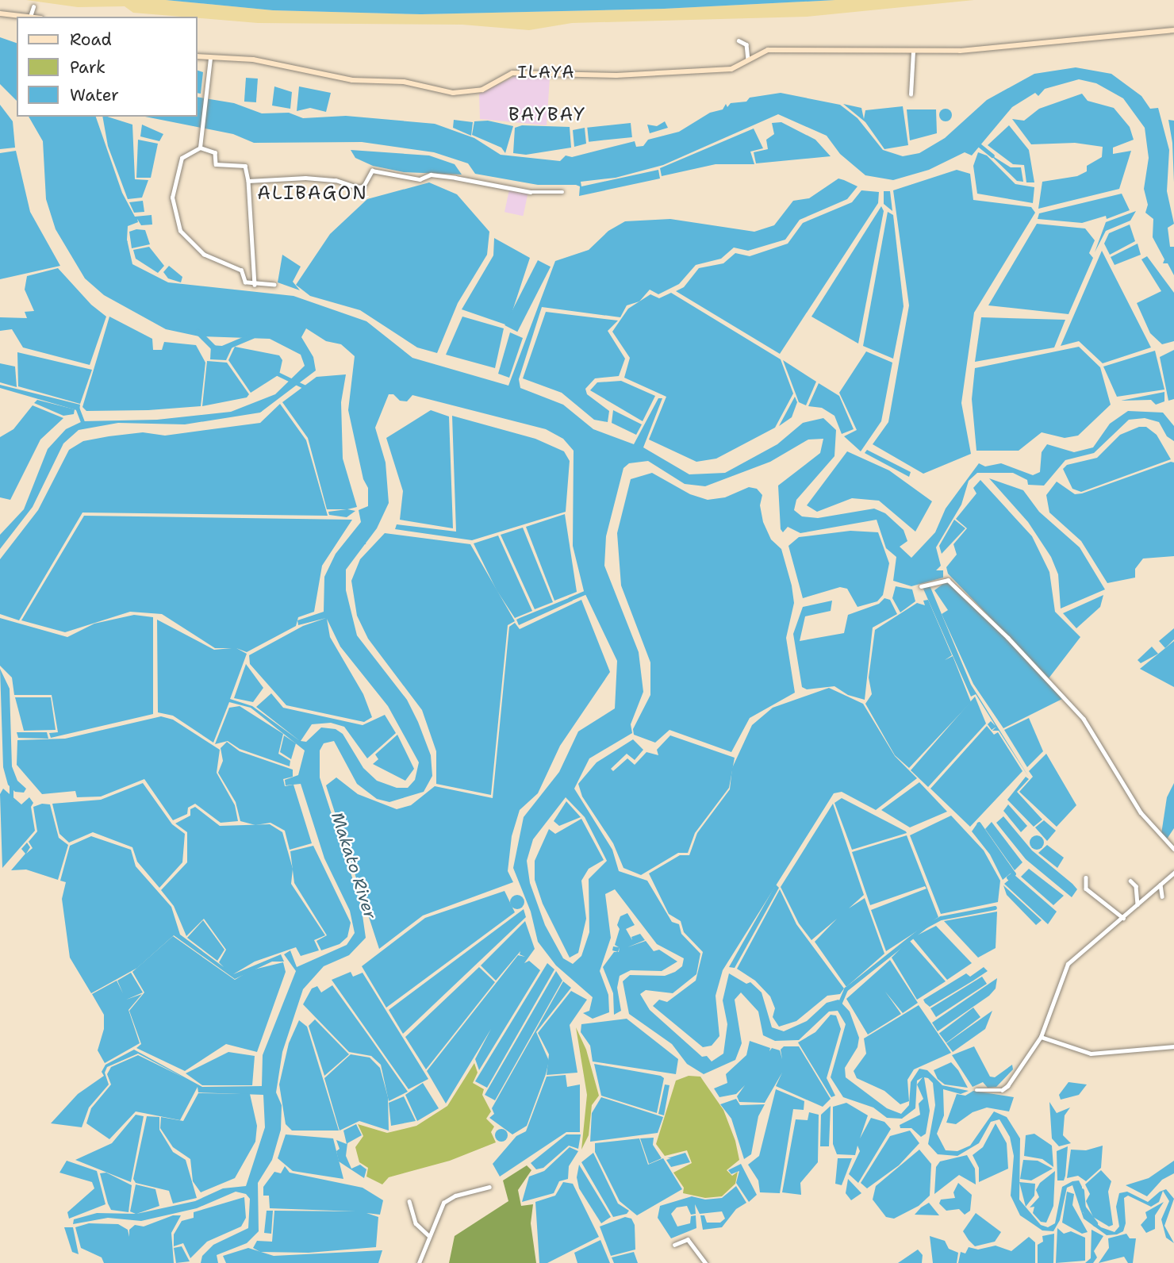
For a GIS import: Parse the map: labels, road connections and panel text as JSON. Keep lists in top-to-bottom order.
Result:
{
  "districts": ["ILAYA", "BAYBAY", "ALIBAGON"],
  "water": ["Makato River"],
  "legend": ["Road", "Park", "Water"]
}
